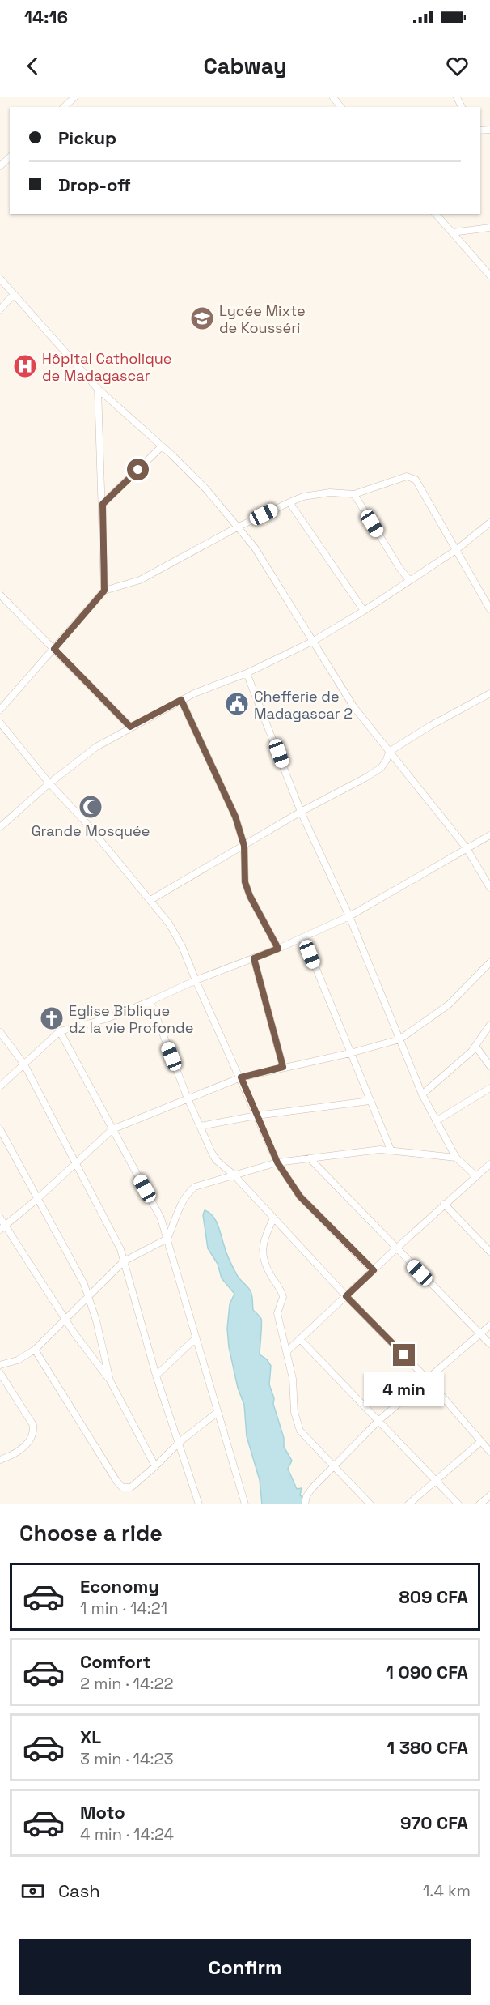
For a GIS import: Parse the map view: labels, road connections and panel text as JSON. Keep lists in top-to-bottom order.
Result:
{
  "places": {
    "school or university": ["Lycée Mixte de Kousséri"],
    "hospital": ["Hôpital Catholique de Madagascar"],
    "public building": ["Chefferie de Madagascar 2"],
    "mosque": ["Grande Mosquée"],
    "church": ["Eglise Biblique dz la vie Profonde"]
  },
  "page": {
    "status": "14:16",
    "header": "Cabway",
    "banner": ["Pickup", "Drop-off"],
    "bubble": "4 min",
    "heading": "Choose a ride",
    "list": [
      {
        "name": "Economy",
        "note": "1 min · 14:21",
        "value": "809 CFA"
      },
      {
        "name": "Comfort",
        "note": "2 min · 14:22",
        "value": "1 090 CFA"
      },
      {
        "name": "XL",
        "note": "3 min · 14:23",
        "value": "1 380 CFA"
      },
      {
        "name": "Moto",
        "note": "4 min · 14:24",
        "value": "970 CFA"
      }
    ],
    "pay": ["Cash", "1.4 km"],
    "buttons": "Confirm"
  }
}
